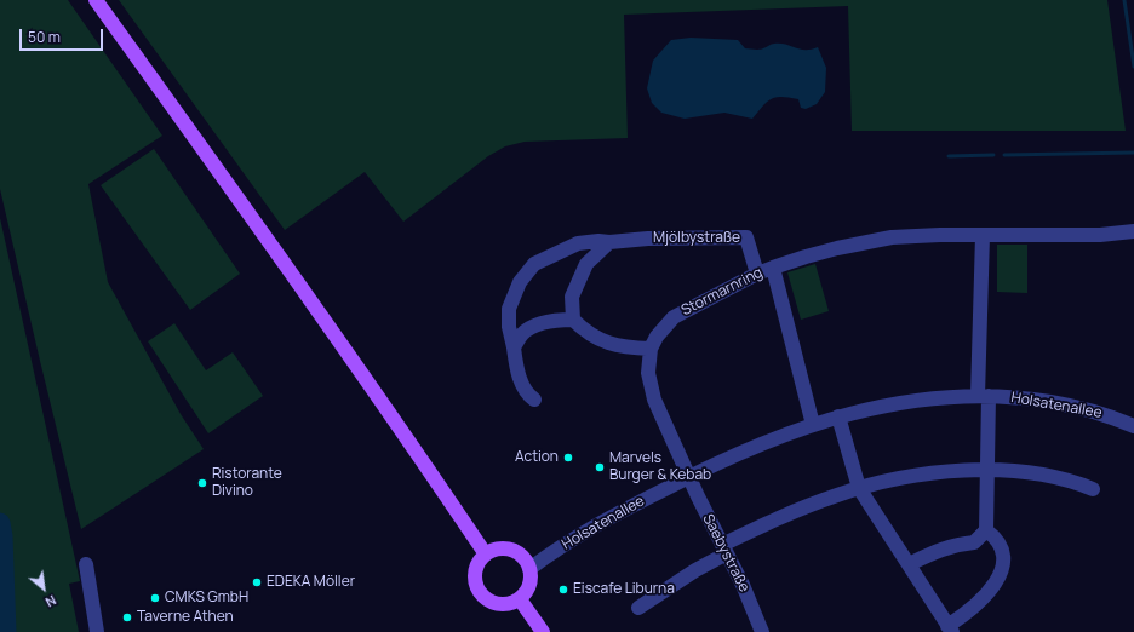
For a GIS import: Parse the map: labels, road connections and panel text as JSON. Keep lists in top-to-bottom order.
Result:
{
  "streets": {
    "street": [
      "Mjölbystraße",
      "Stormarnring",
      "Holsatenallee",
      "Saebystraße"
    ]
  },
  "crossings": [
    ["Mjölbystraße", "Stormarnring"],
    ["Stormarnring", "Holsatenallee"],
    ["Stormarnring", "Saebystraße"],
    ["Holsatenallee", "Saebystraße"]
  ],
  "places": [
    "Action",
    "Marvels Burger & Kebab",
    "Ristorante Divino",
    "EDEKA Möller",
    "Eiscafe Liburna",
    "CMKS GmbH",
    "Taverne Athen"
  ],
  "scale_bar": "50 m",
  "north": "bottom right"
}
